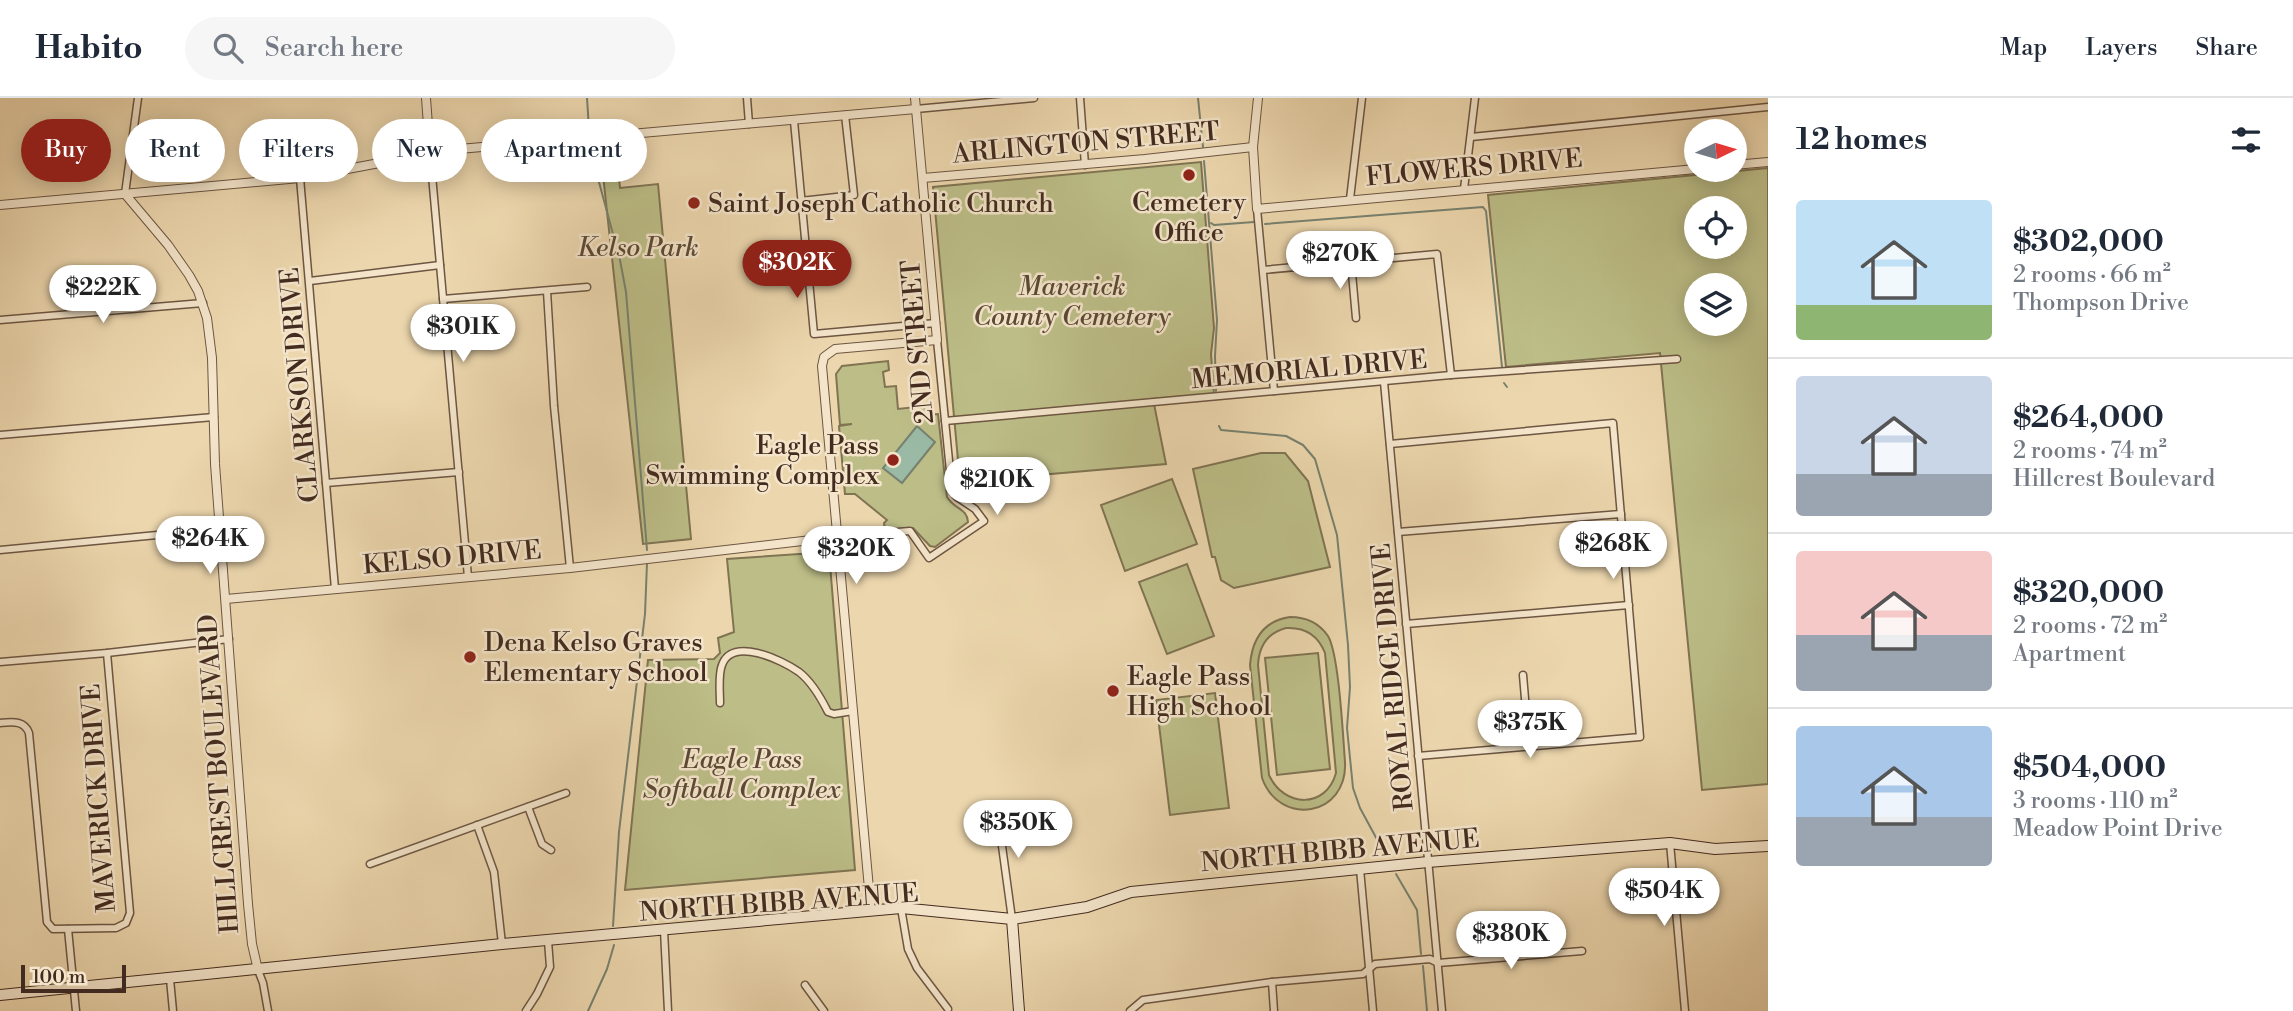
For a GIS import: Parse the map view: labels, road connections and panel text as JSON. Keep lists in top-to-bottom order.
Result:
{
  "streets": {
    "main road": ["NORTH BIBB AVENUE"],
    "street": [
      "ARLINGTON STREET",
      "FLOWERS DRIVE",
      "2ND STREET",
      "MEMORIAL DRIVE",
      "CLARKSON DRIVE",
      "KELSO DRIVE",
      "ROYAL RIDGE DRIVE",
      "HILLCREST BOULEVARD",
      "MAVERICK DRIVE"
    ]
  },
  "crossings": [
    ["ARLINGTON STREET", "2ND STREET"],
    ["2ND STREET", "MEMORIAL DRIVE"],
    ["2ND STREET", "KELSO DRIVE"],
    ["MEMORIAL DRIVE", "ROYAL RIDGE DRIVE"],
    ["CLARKSON DRIVE", "KELSO DRIVE"],
    ["KELSO DRIVE", "HILLCREST BOULEVARD"],
    ["ROYAL RIDGE DRIVE", "NORTH BIBB AVENUE"],
    ["HILLCREST BOULEVARD", "NORTH BIBB AVENUE"]
  ],
  "parks": ["Kelso Park", "Maverick County Cemetery", "Eagle Pass Softball Complex"],
  "places": [
    "Cemetery Office",
    "Saint Joseph Catholic Church",
    "Eagle Pass Swimming Complex",
    "Dena Kelso Graves Elementary School",
    "Eagle Pass High School"
  ],
  "scale_bar": "100 m",
  "north": "right",
  "page": {
    "header": "Habito",
    "search": "Search here",
    "nav": ["Map", "Layers", "Share"],
    "heading": "12 homes",
    "chip": [
      "Buy",
      "Rent",
      "Filters",
      "New",
      "Apartment"
    ],
    "list": [
      {
        "name": "$302,000",
        "note": "2 rooms · 66 m² · Thompson Drive"
      },
      {
        "name": "$264,000",
        "note": "2 rooms · 74 m² · Hillcrest Boulevard"
      },
      {
        "name": "$320,000",
        "note": "2 rooms · 72 m² · Apartment"
      },
      {
        "name": "$504,000",
        "note": "3 rooms · 110 m² · Meadow Point Drive"
      }
    ],
    "price": [
      "$270K",
      "$302K",
      "$222K",
      "$301K",
      "$210K",
      "$264K",
      "$268K",
      "$320K",
      "$375K",
      "$350K",
      "$504K",
      "$380K"
    ],
    "scale": "100 m"
  }
}
